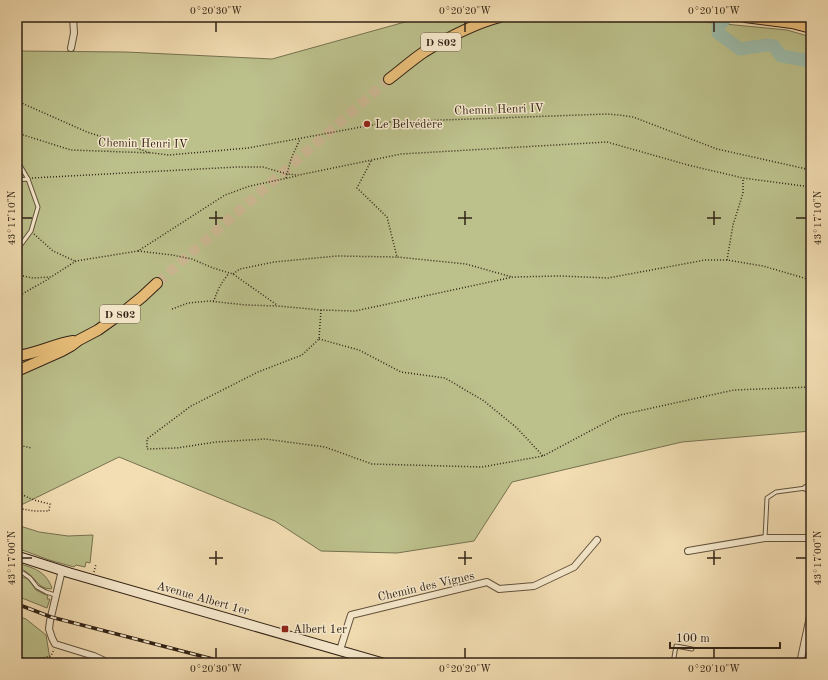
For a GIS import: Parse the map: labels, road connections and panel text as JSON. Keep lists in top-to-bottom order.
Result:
{
  "streets": {
    "main road": ["D 802", "Avenue Albert 1er"],
    "street": ["Chemin des Vignes"],
    "path": ["Chemin Henri IV"]
  },
  "crossings": [
    ["Chemin des Vignes", "Avenue Albert 1er"]
  ],
  "places": {
    "other": ["Le Belvédère"],
    "transit": ["Albert 1er"]
  },
  "scale_bar": "100 m",
  "coordinates": [
    "0°20'30\"W",
    "0°20'20\"W",
    "0°20'10\"W",
    "43°17'10\"N",
    "43°17'00\"N"
  ]
}
